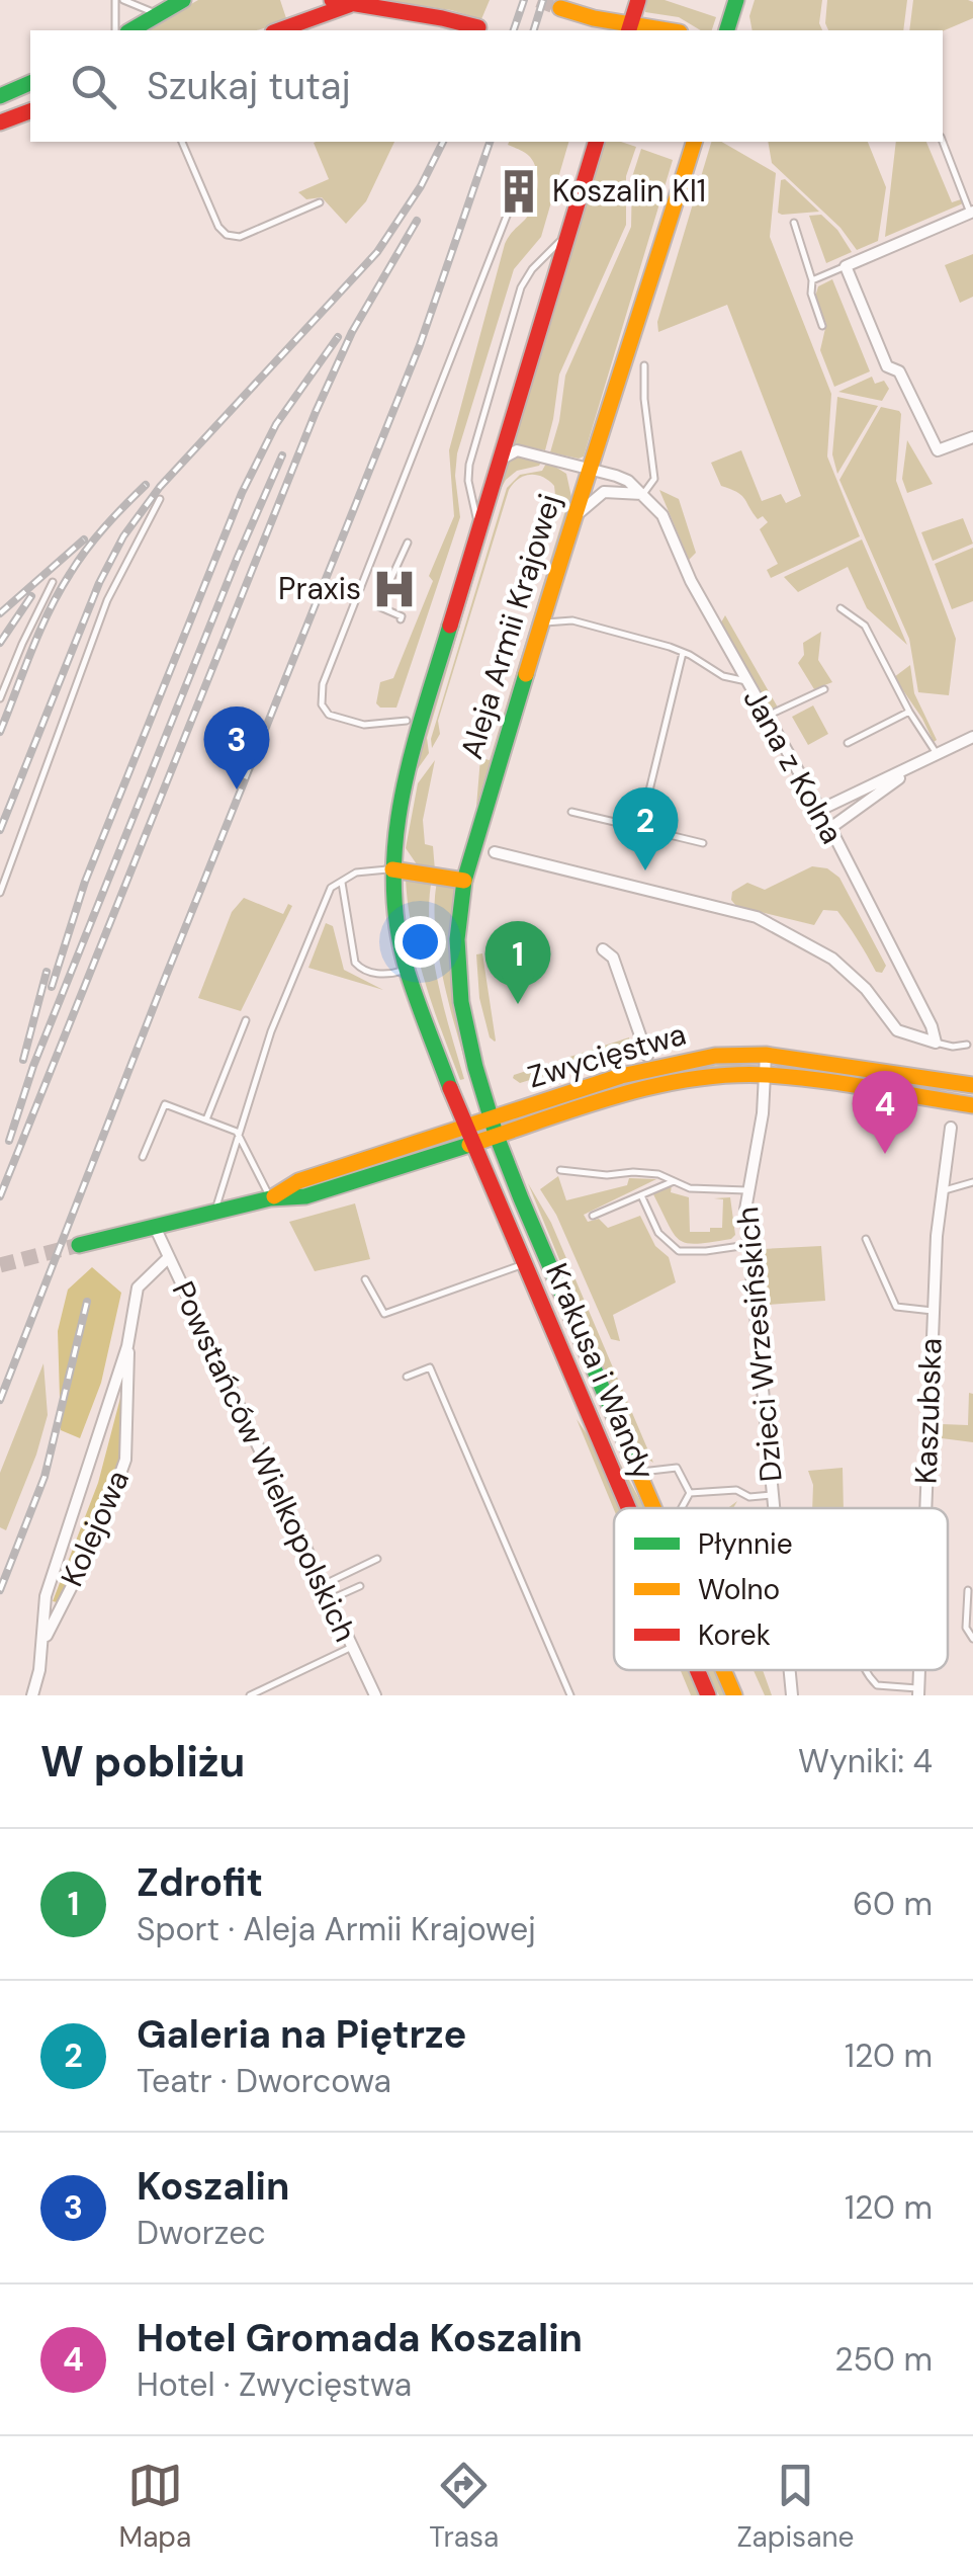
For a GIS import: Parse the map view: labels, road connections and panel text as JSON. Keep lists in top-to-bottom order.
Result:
{
  "streets": {
    "street": [
      "Aleja Armii Krajowej",
      "Jana z Kolna",
      "Zwycięstwa",
      "Dzieci Wrzesińskich",
      "Krakusa i Wandy",
      "Kaszubska",
      "Powstańców Wielkopolskich",
      "Kolejowa"
    ]
  },
  "crossings": [
    ["Aleja Armii Krajowej", "Jana z Kolna"],
    ["Aleja Armii Krajowej", "Zwycięstwa"],
    ["Aleja Armii Krajowej", "Krakusa i Wandy"],
    ["Zwycięstwa", "Dzieci Wrzesińskich"],
    ["Zwycięstwa", "Krakusa i Wandy"],
    ["Zwycięstwa", "Powstańców Wielkopolskich"],
    ["Powstańców Wielkopolskich", "Kolejowa"]
  ],
  "places": {
    "building": ["Koszalin Kl1"],
    "hospital": ["Praxis"]
  },
  "legend": ["Płynnie", "Wolno", "Korek"],
  "page": {
    "search": "Szukaj tutaj",
    "pins": [
      "3",
      "2",
      "1",
      "4"
    ],
    "heading": ["W pobliżu", "Wyniki: 4"],
    "list": [
      {
        "mark": "1",
        "name": "Zdrofit",
        "note": "Sport · Aleja Armii Krajowej",
        "value": "60 m"
      },
      {
        "mark": "2",
        "name": "Galeria na Piętrze",
        "note": "Teatr · Dworcowa",
        "value": "120 m"
      },
      {
        "mark": "3",
        "name": "Koszalin",
        "note": "Dworzec",
        "value": "120 m"
      },
      {
        "mark": "4",
        "name": "Hotel Gromada Koszalin",
        "note": "Hotel · Zwycięstwa",
        "value": "250 m"
      }
    ],
    "nav": ["Mapa", "Trasa", "Zapisane"]
  }
}
